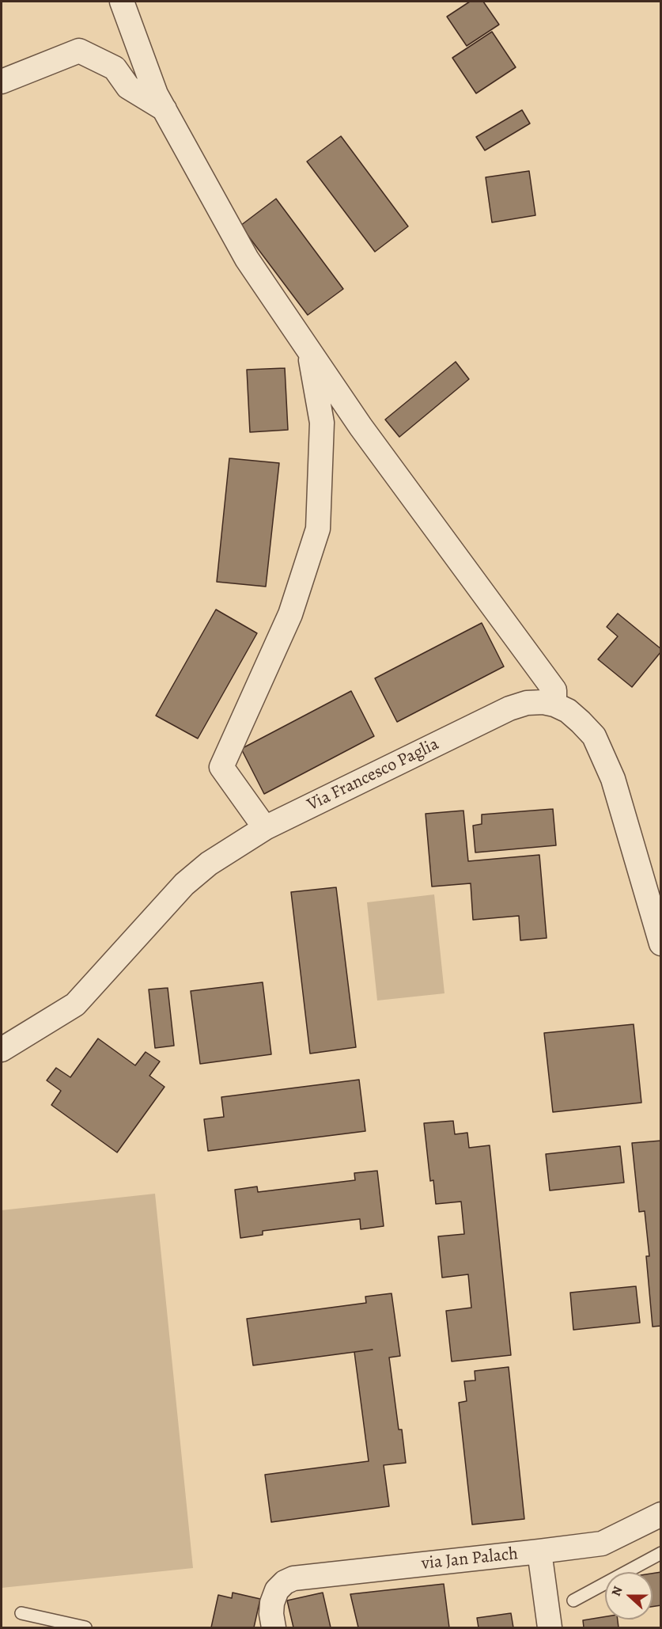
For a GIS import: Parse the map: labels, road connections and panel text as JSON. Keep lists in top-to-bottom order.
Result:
{
  "streets": {
    "street": ["Via Francesco Paglia", "via Jan Palach"]
  },
  "north": "left"
}
